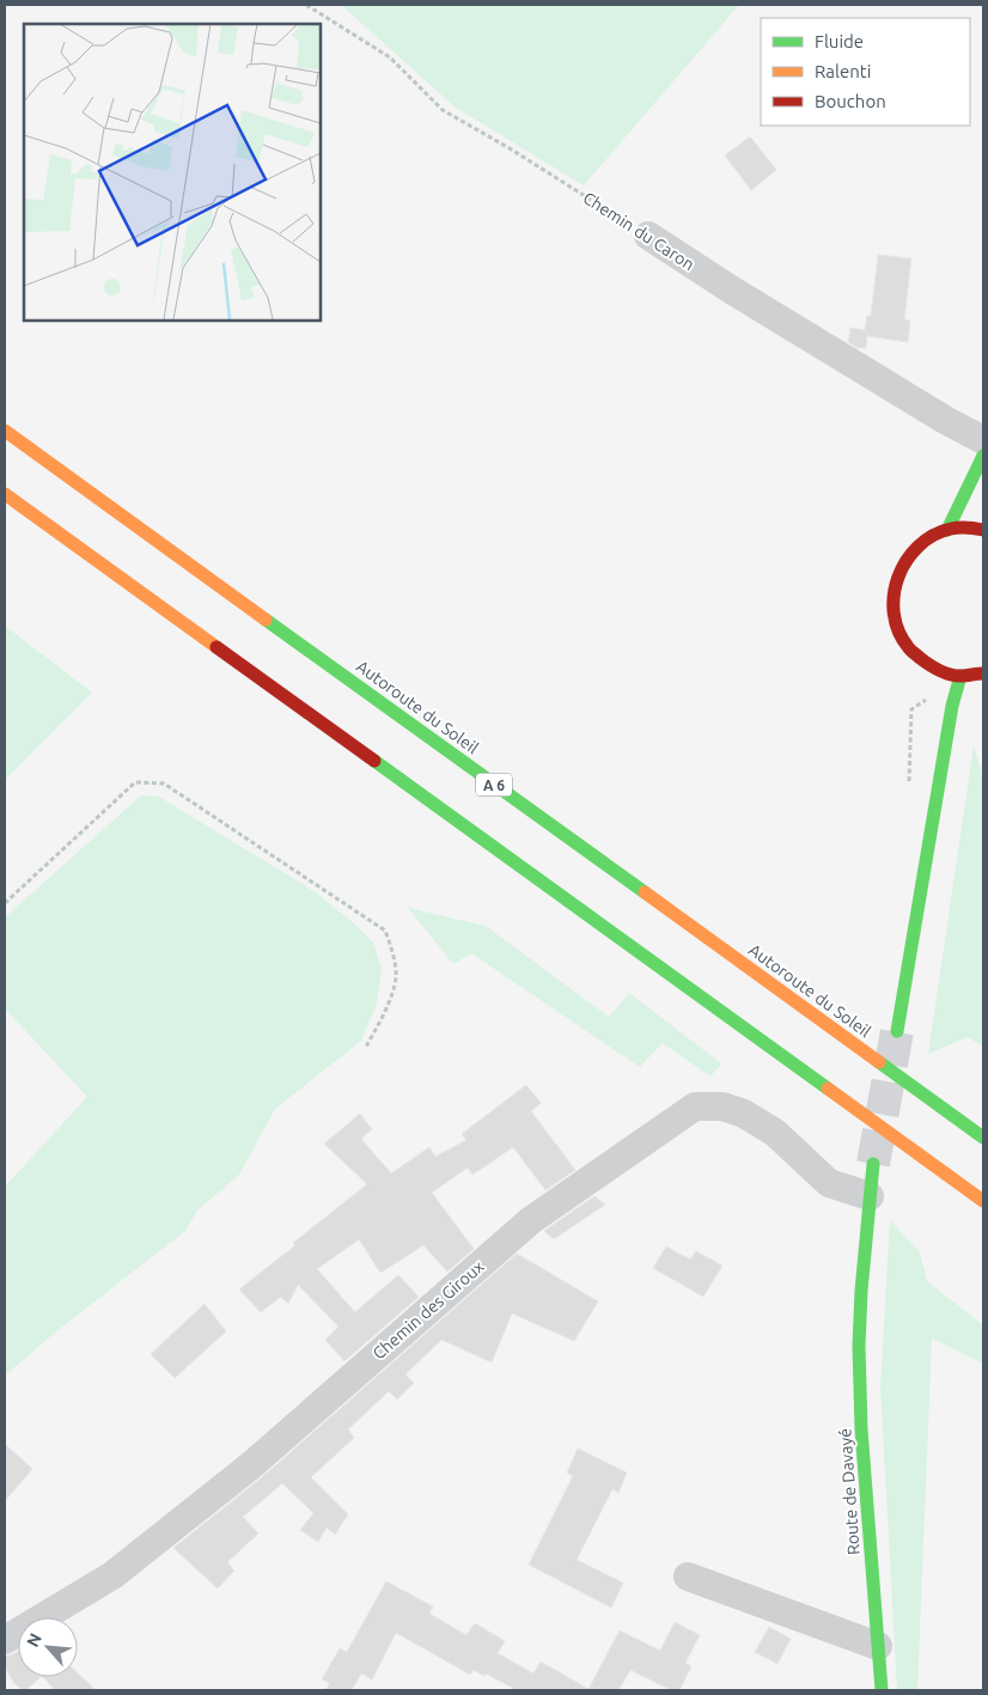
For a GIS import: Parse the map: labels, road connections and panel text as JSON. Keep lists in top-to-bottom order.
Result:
{
  "streets": {
    "main road": ["Autoroute du Soleil", "A 6", "Route de Davayé"],
    "street": ["Chemin du Caron", "Chemin des Giroux"]
  },
  "crossings": [
    ["Chemin des Giroux", "Route de Davayé"]
  ],
  "legend": ["Fluide", "Ralenti", "Bouchon"],
  "north": "top left"
}
